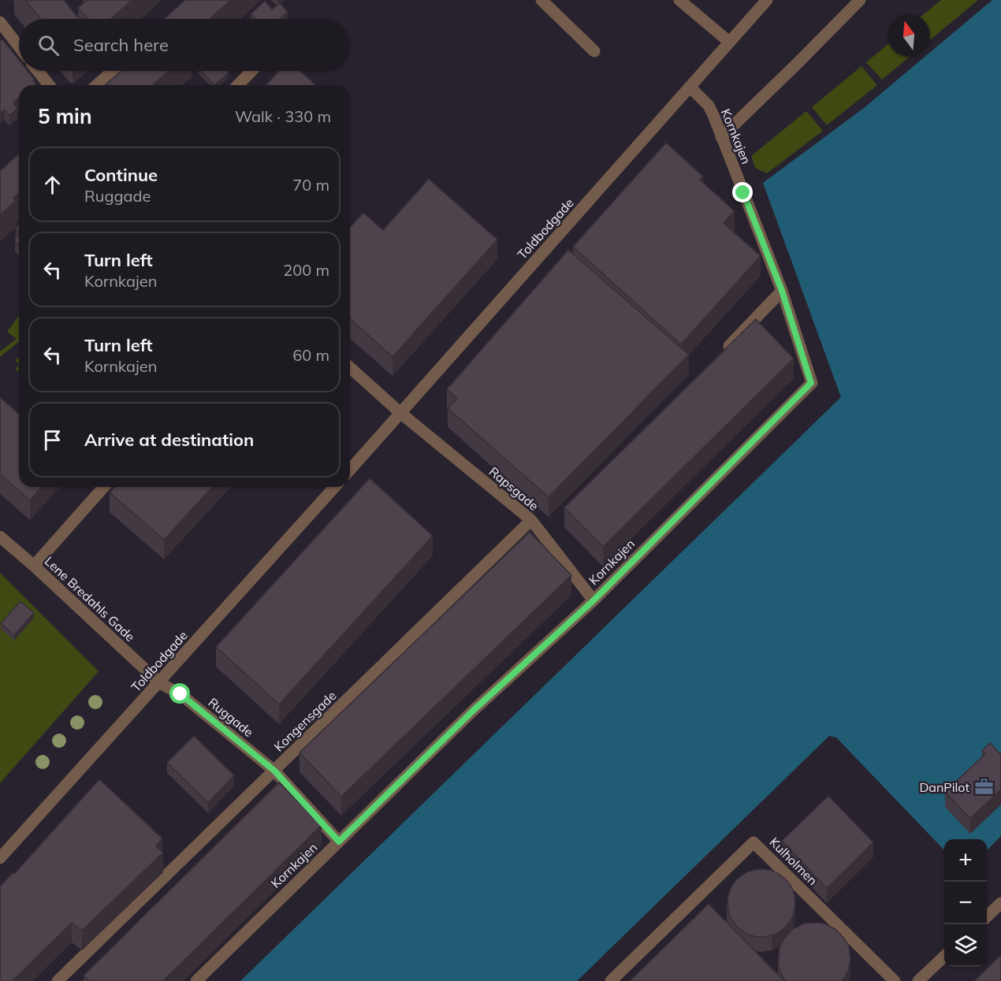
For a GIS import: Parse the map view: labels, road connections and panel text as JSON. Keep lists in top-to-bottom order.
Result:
{
  "streets": {
    "street": [
      "Kornkajen",
      "Toldbodgade",
      "Rapsgade",
      "Lene Bredahls Gade",
      "Ruggade",
      "Kongensgade",
      "Kulholmen"
    ]
  },
  "crossings": [
    ["Kornkajen", "Toldbodgade"],
    ["Kornkajen", "Rapsgade"],
    ["Kornkajen", "Ruggade"],
    ["Toldbodgade", "Rapsgade"],
    ["Toldbodgade", "Lene Bredahls Gade"],
    ["Toldbodgade", "Ruggade"],
    ["Rapsgade", "Kongensgade"],
    ["Lene Bredahls Gade", "Ruggade"],
    ["Ruggade", "Kongensgade"]
  ],
  "places": {
    "office": ["DanPilot"]
  },
  "north": "top",
  "page": {
    "search": "Search here",
    "heading": ["5 min", "Walk · 330 m"],
    "list": [
      ["Continue", "Ruggade", "70 m"],
      ["Turn left", "Kornkajen", "200 m"],
      ["Turn left", "Kornkajen", "60 m"],
      "Arrive at destination"
    ],
    "map_buttons": ["+", "−"]
  }
}
